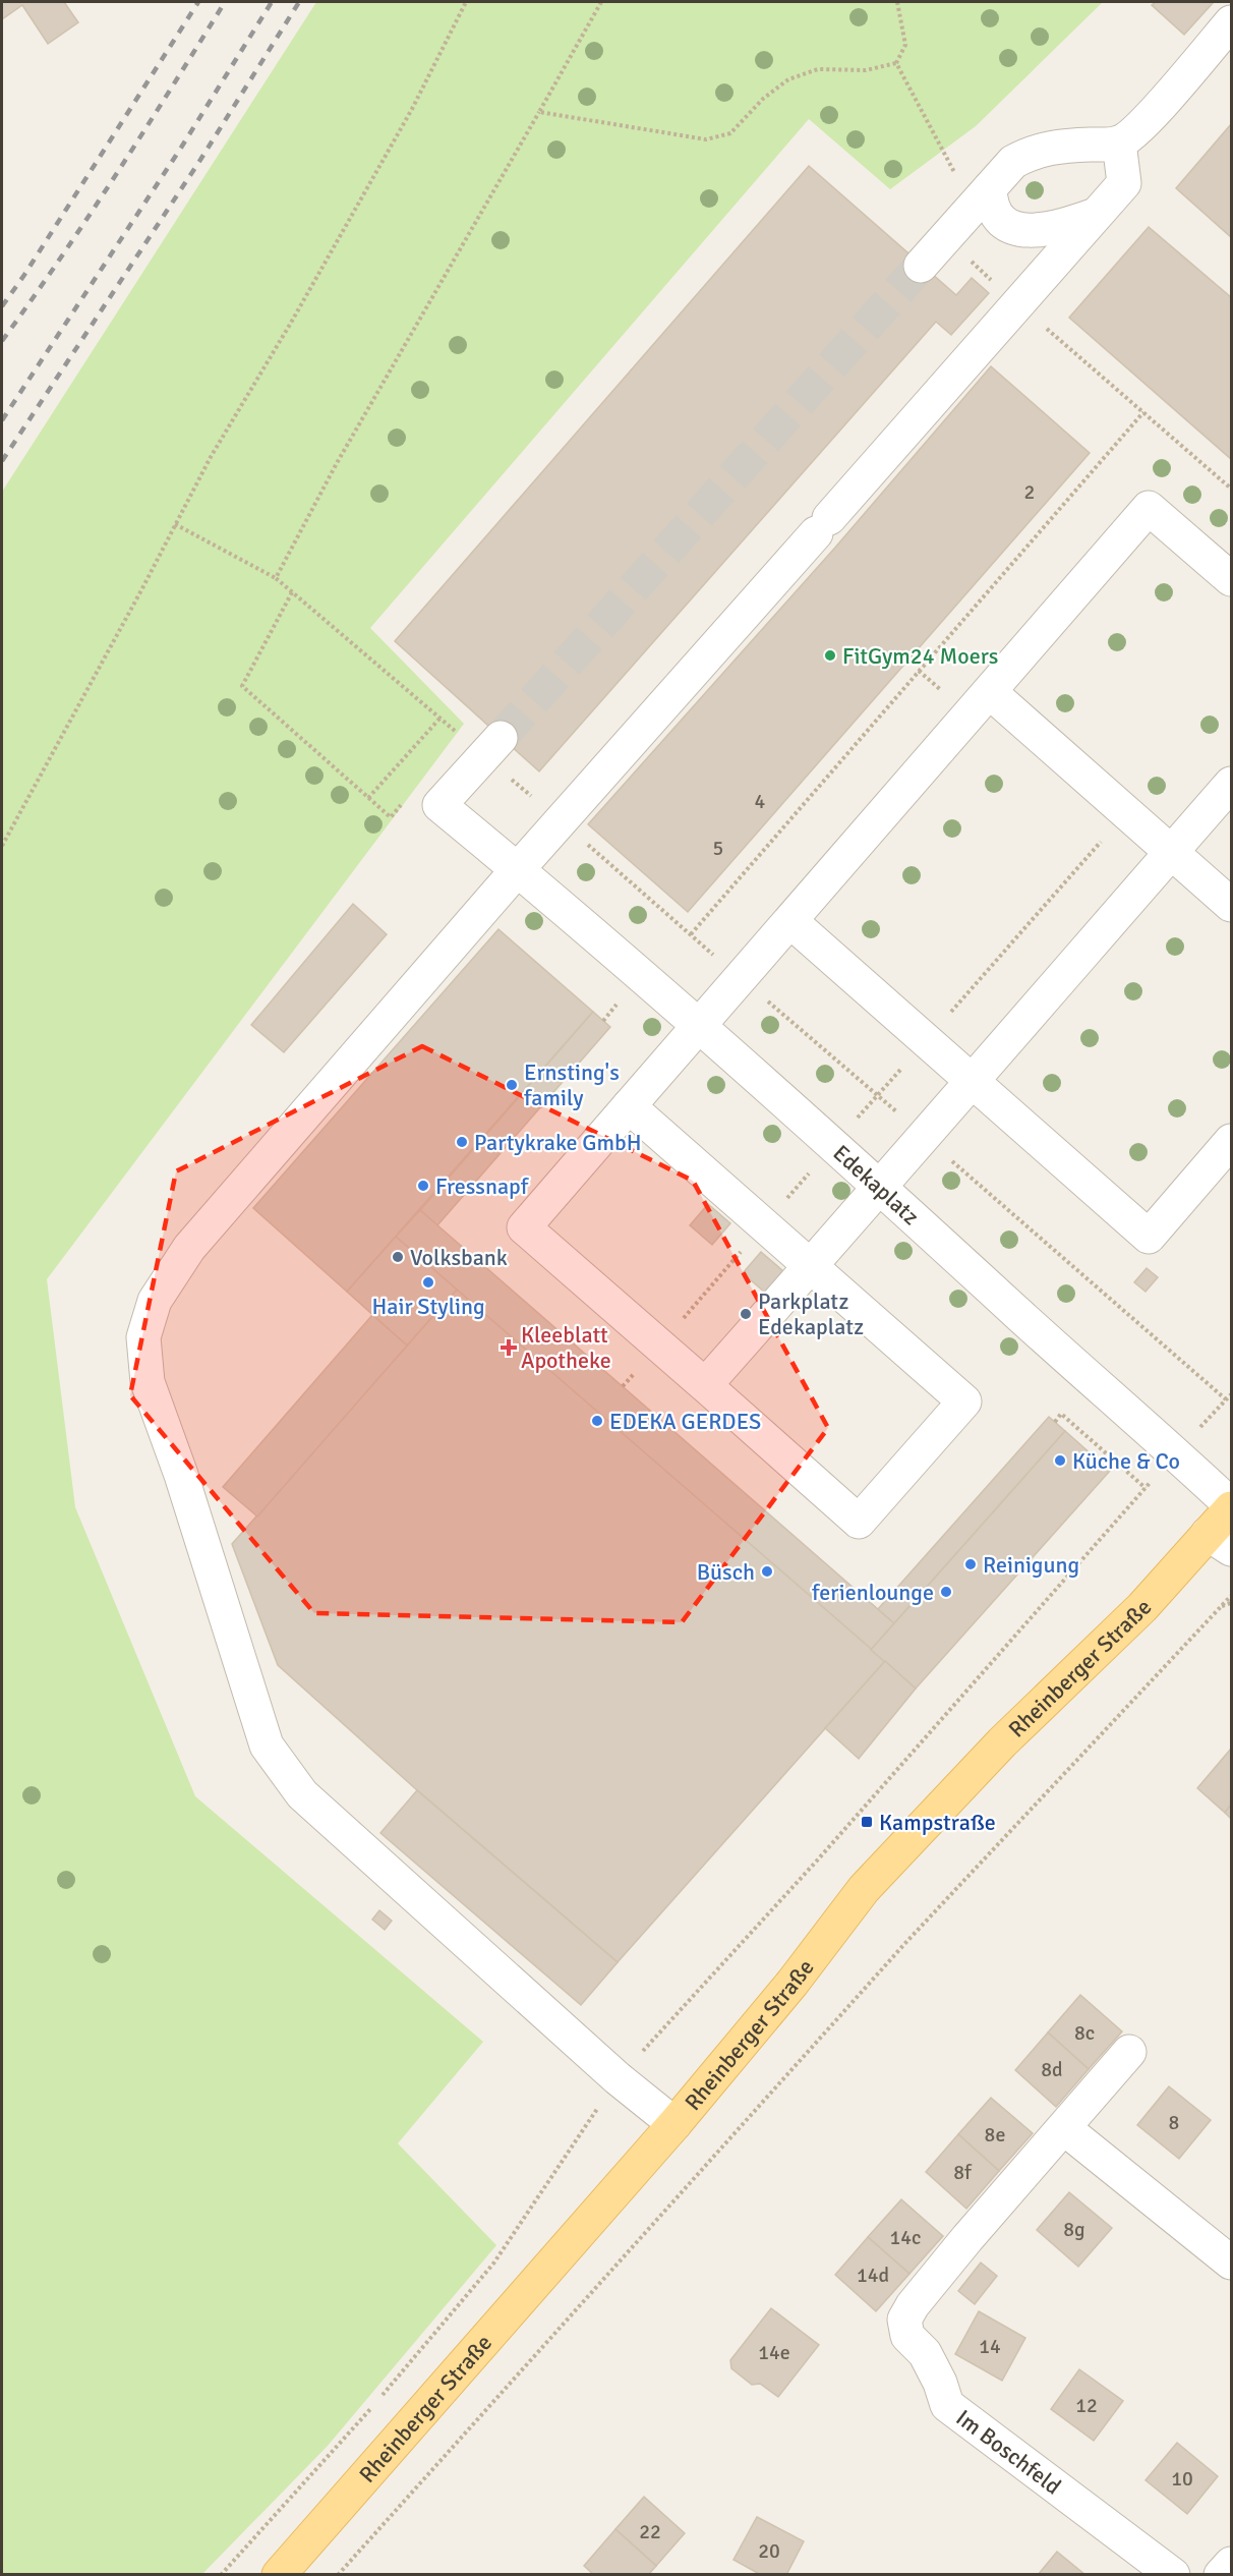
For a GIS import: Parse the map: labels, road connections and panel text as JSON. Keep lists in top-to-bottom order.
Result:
{
  "streets": {
    "main road": ["Rheinberger Straße"],
    "street": ["Edekaplatz", "Im Boschfeld"]
  },
  "crossings": [
    ["Edekaplatz", "Rheinberger Straße"]
  ],
  "places": {
    "other": [
      "FitGym24 Moers",
      "Ernsting's family",
      "Partykrake GmbH",
      "Fressnapf",
      "Volksbank",
      "Hair Styling",
      "Parkplatz Edekaplatz",
      "EDEKA GERDES",
      "Küche & Co",
      "Reinigung",
      "Büsch",
      "ferienlounge"
    ],
    "health": ["Kleeblatt Apotheke"],
    "transit": ["Kampstraße"]
  },
  "house_numbers": [
    "2",
    "4",
    "5",
    "8c",
    "8d",
    "8",
    "8e",
    "8f",
    "8g",
    "14c",
    "14d",
    "14",
    "14e",
    "12",
    "10",
    "22",
    "20"
  ]
}
